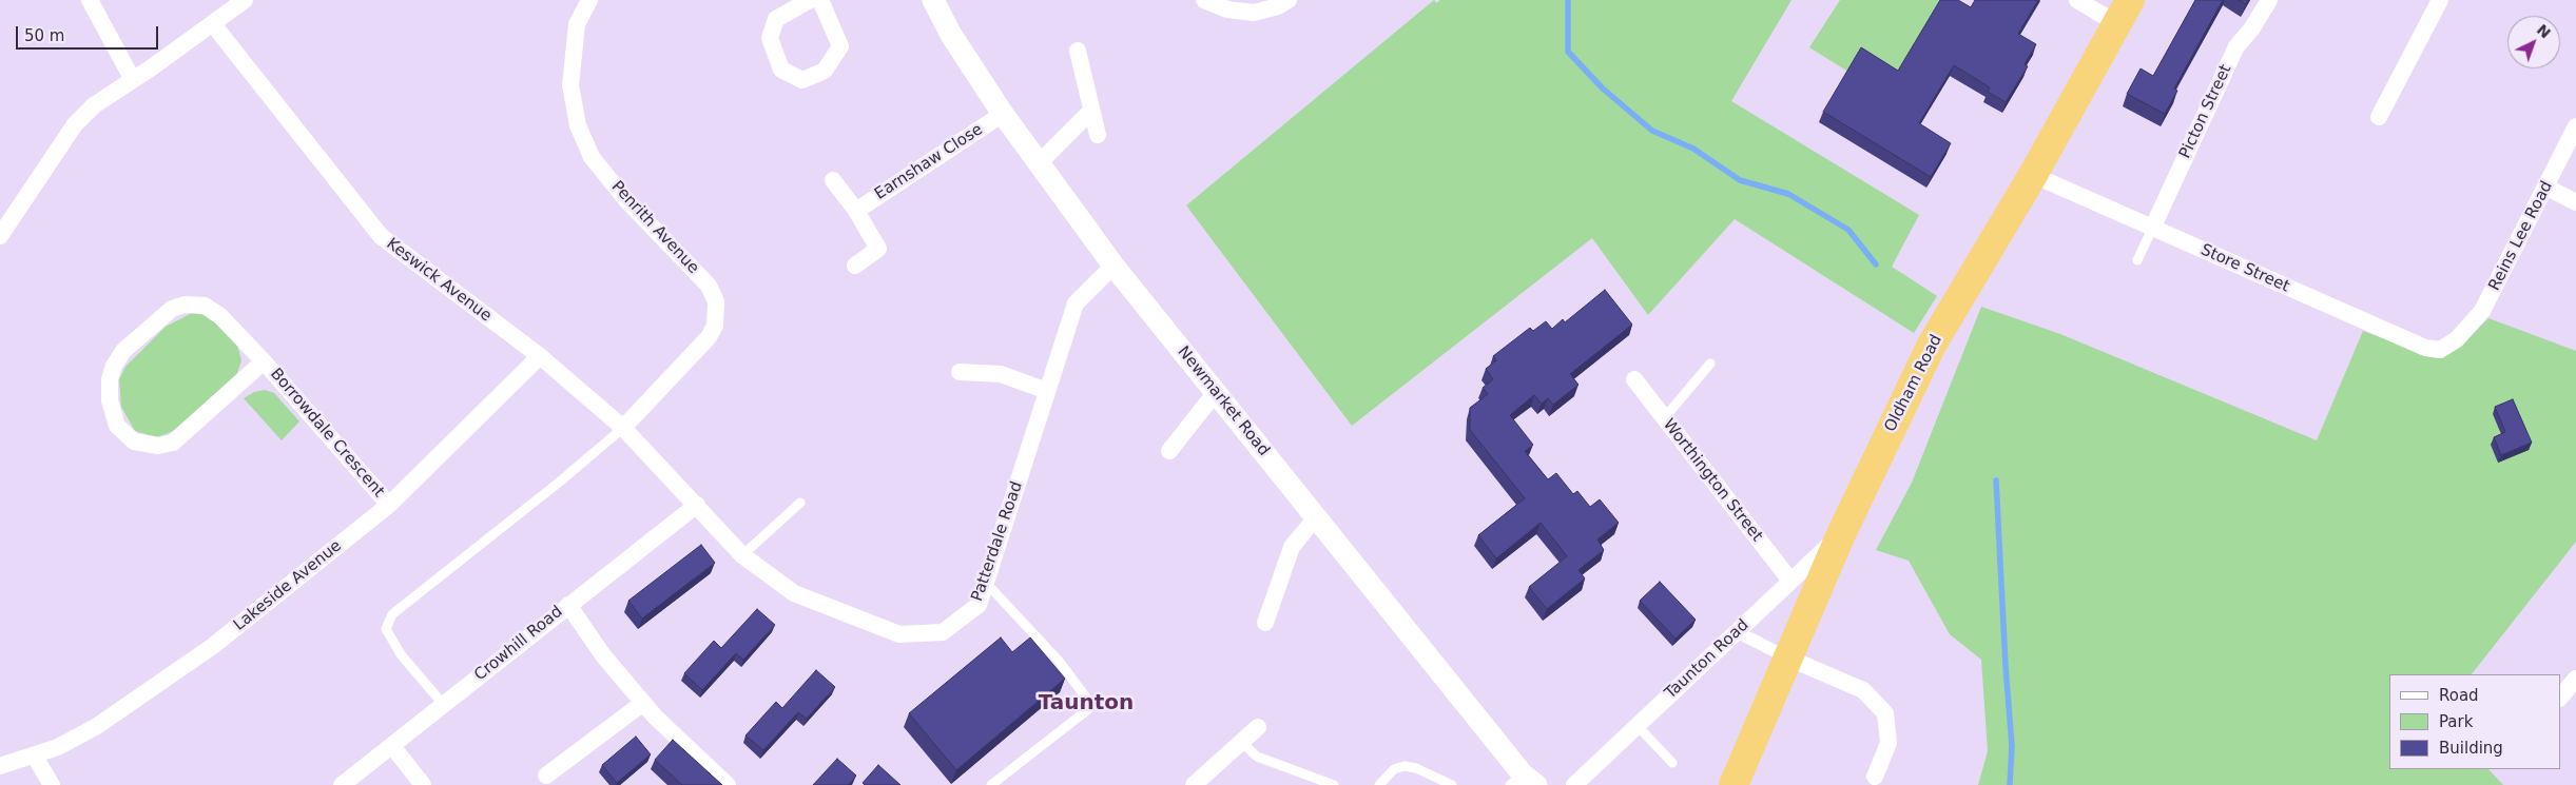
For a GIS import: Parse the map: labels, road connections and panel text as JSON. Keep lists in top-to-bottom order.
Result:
{
  "streets": {
    "highway": ["Oldham Road"],
    "street": [
      "Picton Street",
      "Earnshaw Close",
      "Penrith Avenue",
      "Reins Lee Road",
      "Store Street",
      "Keswick Avenue",
      "Newmarket Road",
      "Borrowdale Crescent",
      "Worthington Street",
      "Patterdale Road",
      "Lakeside Avenue",
      "Crowhill Road",
      "Taunton Road"
    ]
  },
  "crossings": [
    ["Picton Street", "Store Street"],
    ["Earnshaw Close", "Newmarket Road"],
    ["Penrith Avenue", "Keswick Avenue"],
    ["Reins Lee Road", "Store Street"],
    ["Store Street", "Oldham Road"],
    ["Keswick Avenue", "Patterdale Road"],
    ["Keswick Avenue", "Lakeside Avenue"],
    ["Keswick Avenue", "Crowhill Road"],
    ["Oldham Road", "Taunton Road"],
    ["Newmarket Road", "Patterdale Road"],
    ["Borrowdale Crescent", "Lakeside Avenue"],
    ["Worthington Street", "Taunton Road"],
    ["Patterdale Road", "Crowhill Road"]
  ],
  "districts": ["Taunton"],
  "legend": ["Road", "Park", "Building"],
  "scale_bar": "50 m",
  "north": "top right"
}
